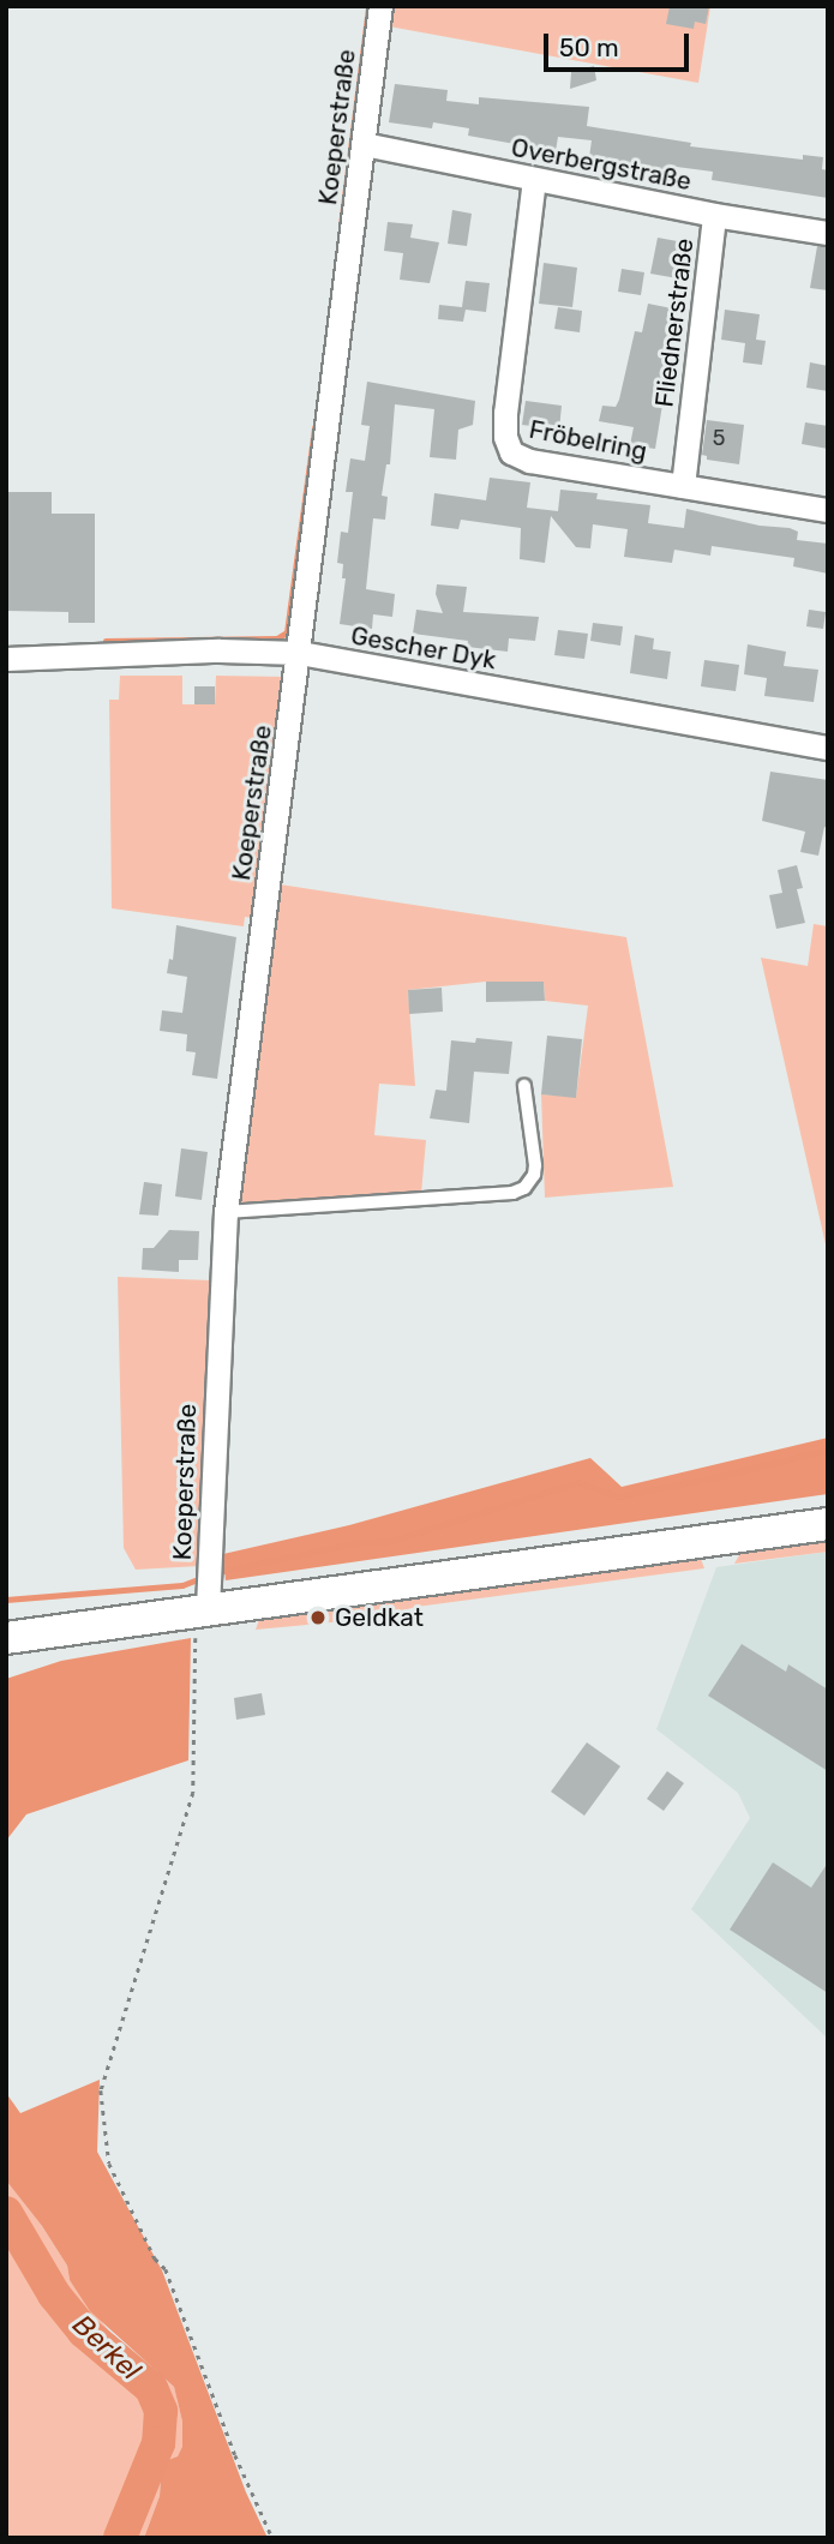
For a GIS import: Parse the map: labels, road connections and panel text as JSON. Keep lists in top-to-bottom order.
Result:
{
  "streets": {
    "street": [
      "Koeperstraße",
      "Overbergstraße",
      "Fliednerstraße",
      "Fröbelring",
      "Gescher Dyk"
    ]
  },
  "crossings": [
    ["Koeperstraße", "Overbergstraße"],
    ["Koeperstraße", "Gescher Dyk"],
    ["Overbergstraße", "Fliednerstraße"],
    ["Overbergstraße", "Fröbelring"],
    ["Fliednerstraße", "Fröbelring"]
  ],
  "water": ["Berkel"],
  "places": ["Geldkat"],
  "house_numbers": ["5"],
  "scale_bar": "50 m"
}
